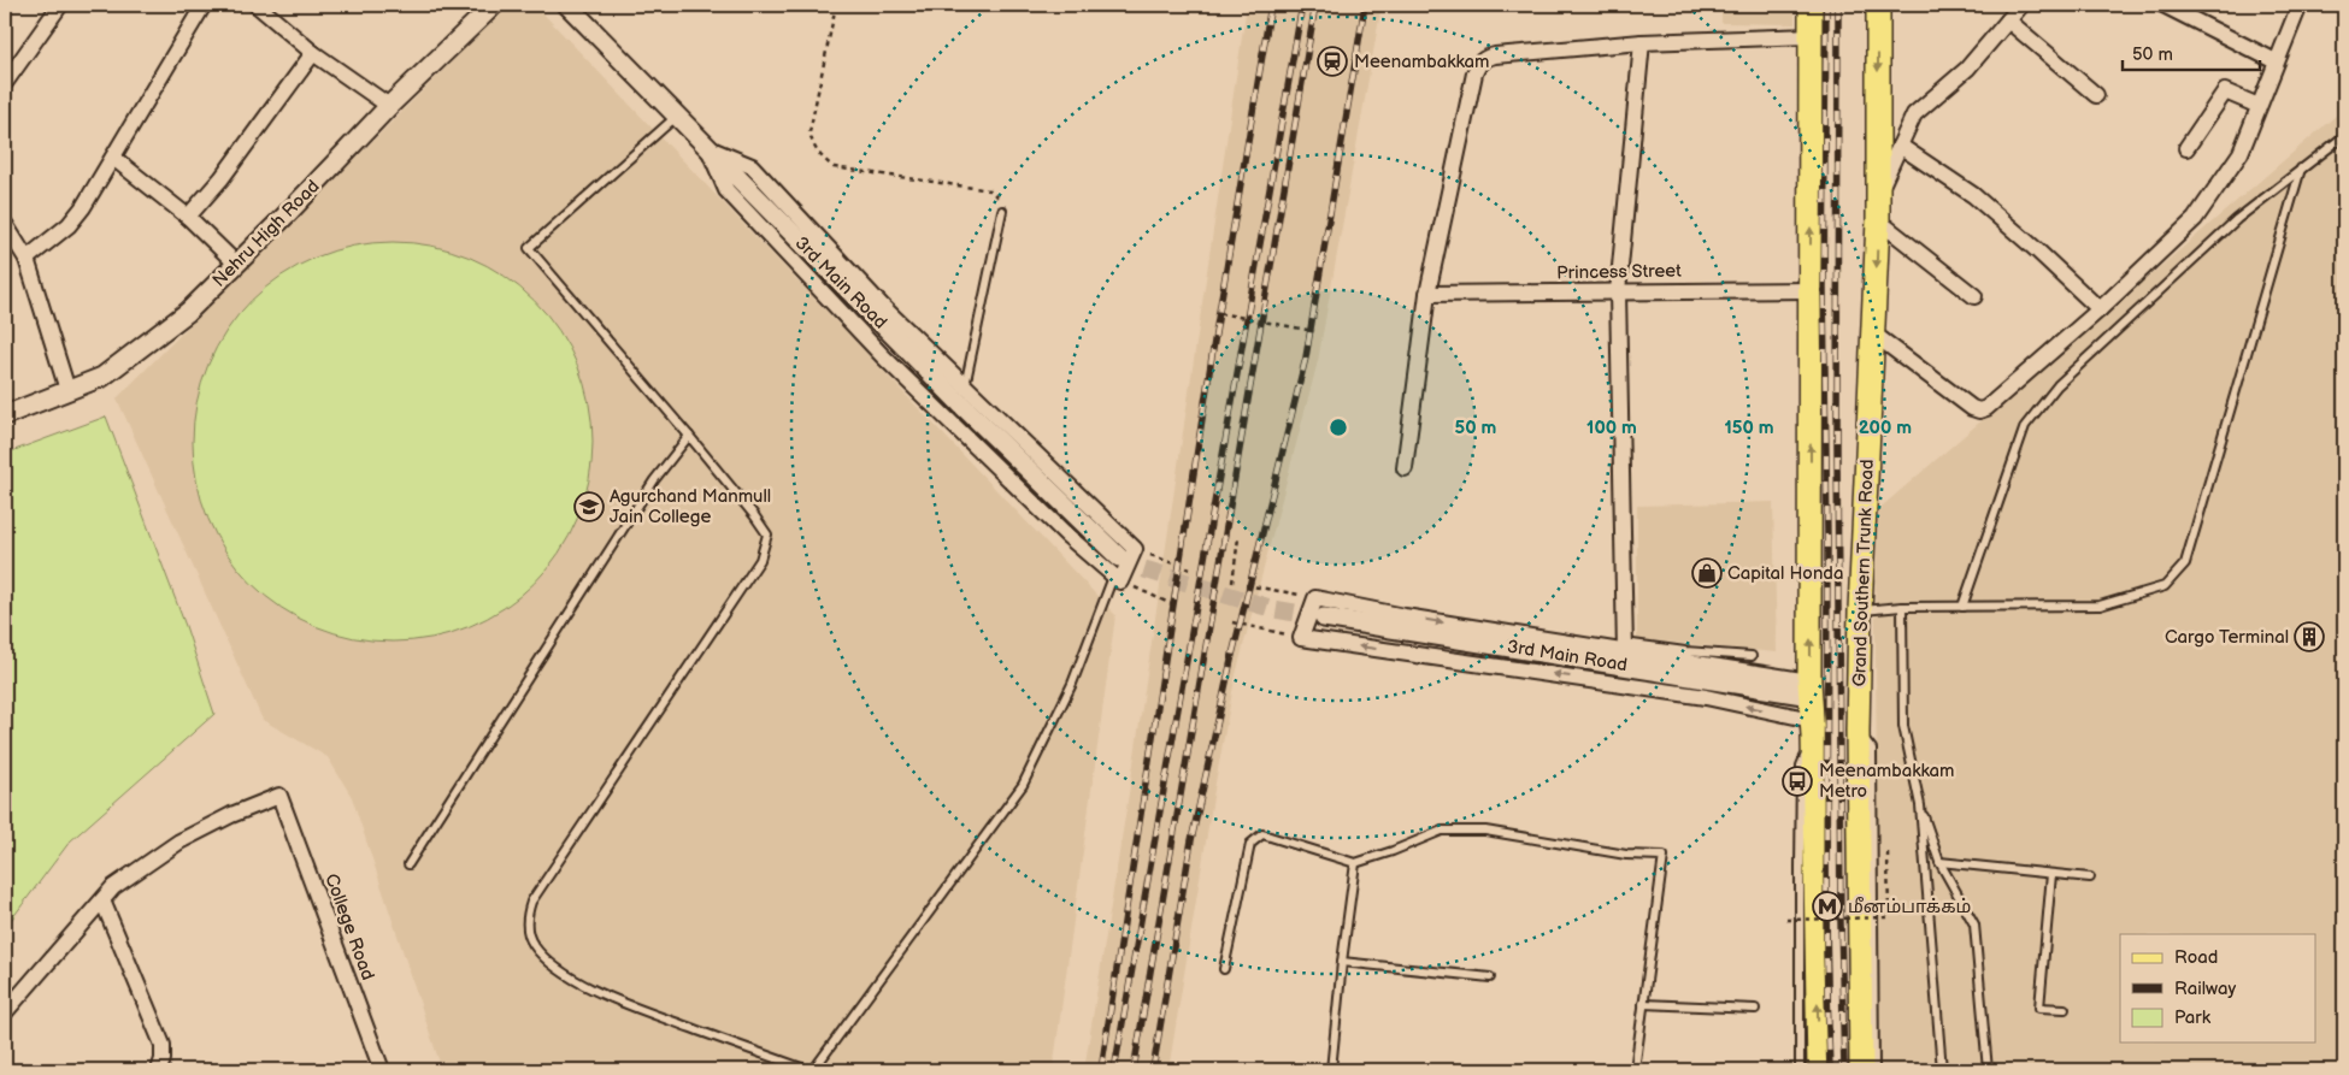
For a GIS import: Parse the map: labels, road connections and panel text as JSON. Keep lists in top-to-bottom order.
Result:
{
  "streets": {
    "main road": ["Grand Southern Trunk Road"],
    "street": [
      "Nehru High Road",
      "Princess Street",
      "3rd Main Road",
      "College Road"
    ]
  },
  "places": {
    "station": ["Meenambakkam"],
    "school or university": ["Agurchand Manmull Jain College"],
    "shop": ["Capital Honda"],
    "building": ["Cargo Terminal"],
    "bus stop": ["Meenambakkam Metro"],
    "metro station": ["மீனம்பாக்கம்"]
  },
  "legend": ["Road", "Railway", "Park"],
  "scale_bar": "50 m",
  "rings": [
    "50 m",
    "100 m",
    "150 m",
    "200 m"
  ]
}
